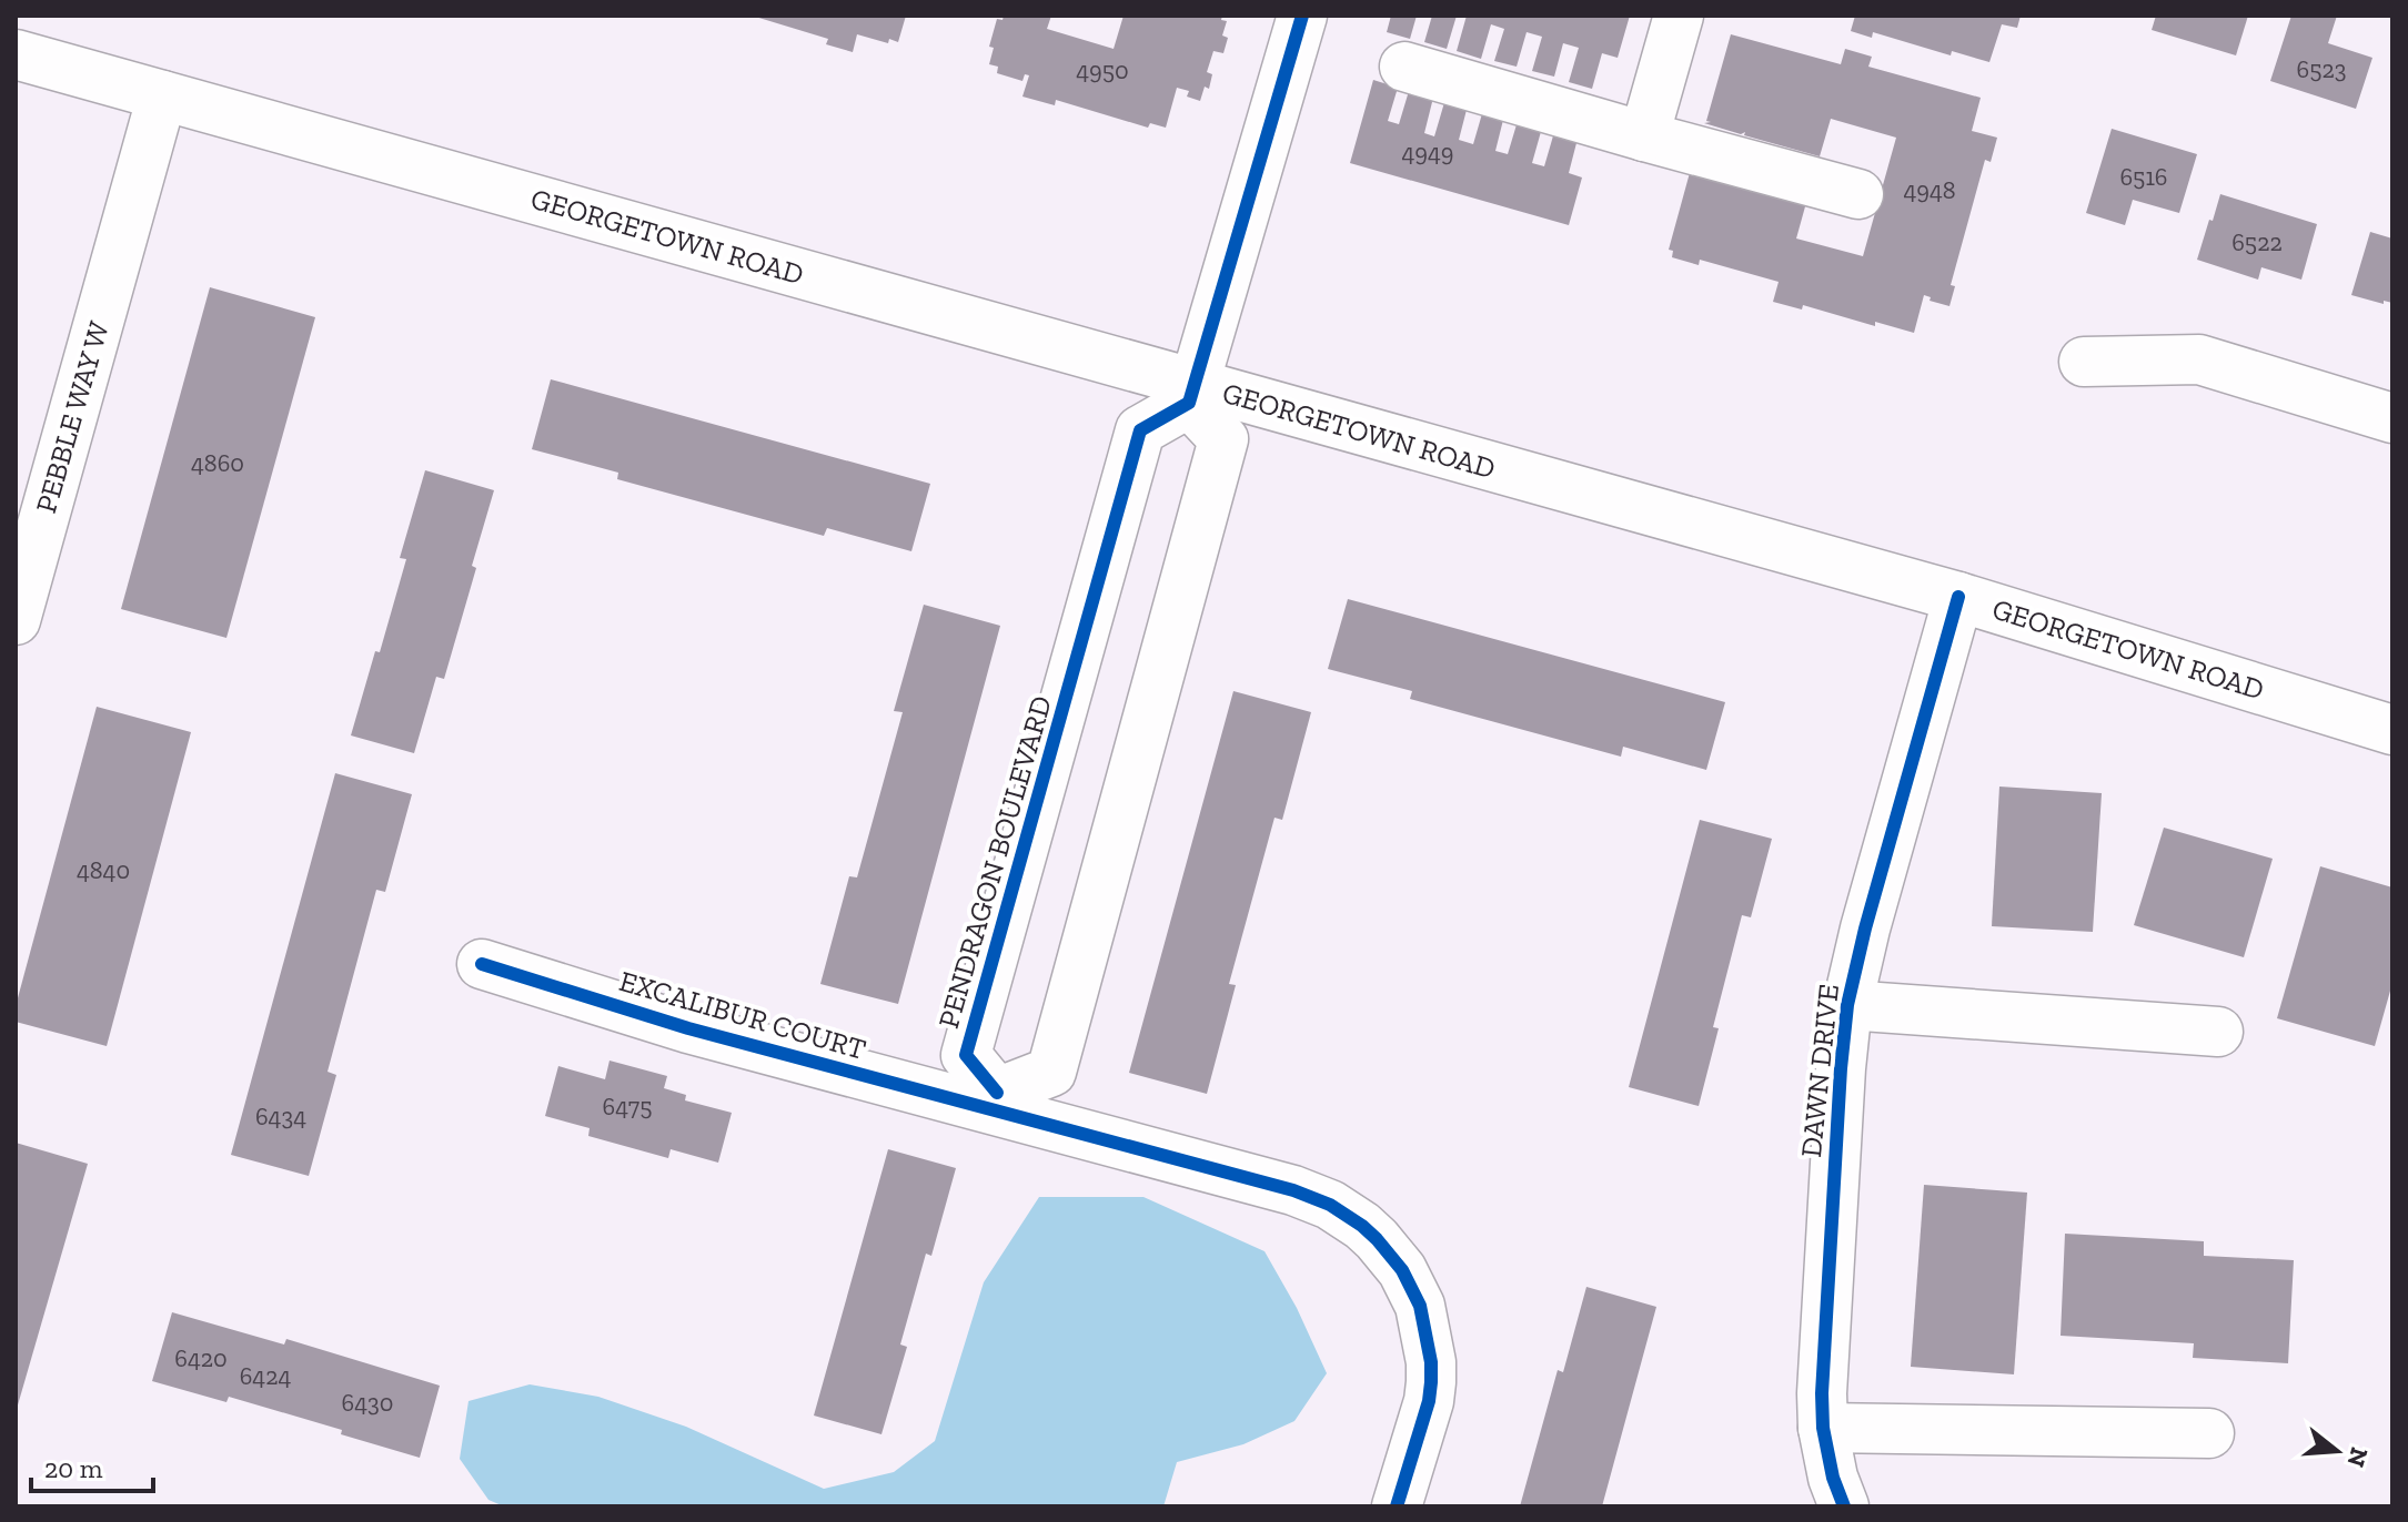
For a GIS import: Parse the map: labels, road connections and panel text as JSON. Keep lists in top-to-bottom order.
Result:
{
  "streets": {
    "street": [
      "GEORGETOWN ROAD",
      "PEBBLE WAY W",
      "PENDRAGON BOULEVARD",
      "EXCALIBUR COURT",
      "DAWN DRIVE"
    ]
  },
  "crossings": [
    ["GEORGETOWN ROAD", "PEBBLE WAY W"],
    ["GEORGETOWN ROAD", "PENDRAGON BOULEVARD"],
    ["GEORGETOWN ROAD", "DAWN DRIVE"],
    ["PENDRAGON BOULEVARD", "EXCALIBUR COURT"]
  ],
  "house_numbers": [
    "6523",
    "4950",
    "4949",
    "6516",
    "4948",
    "6522",
    "4860",
    "4840",
    "6475",
    "6434",
    "6420",
    "6424",
    "6430"
  ],
  "scale_bar": "20 m",
  "north": "right"
}
